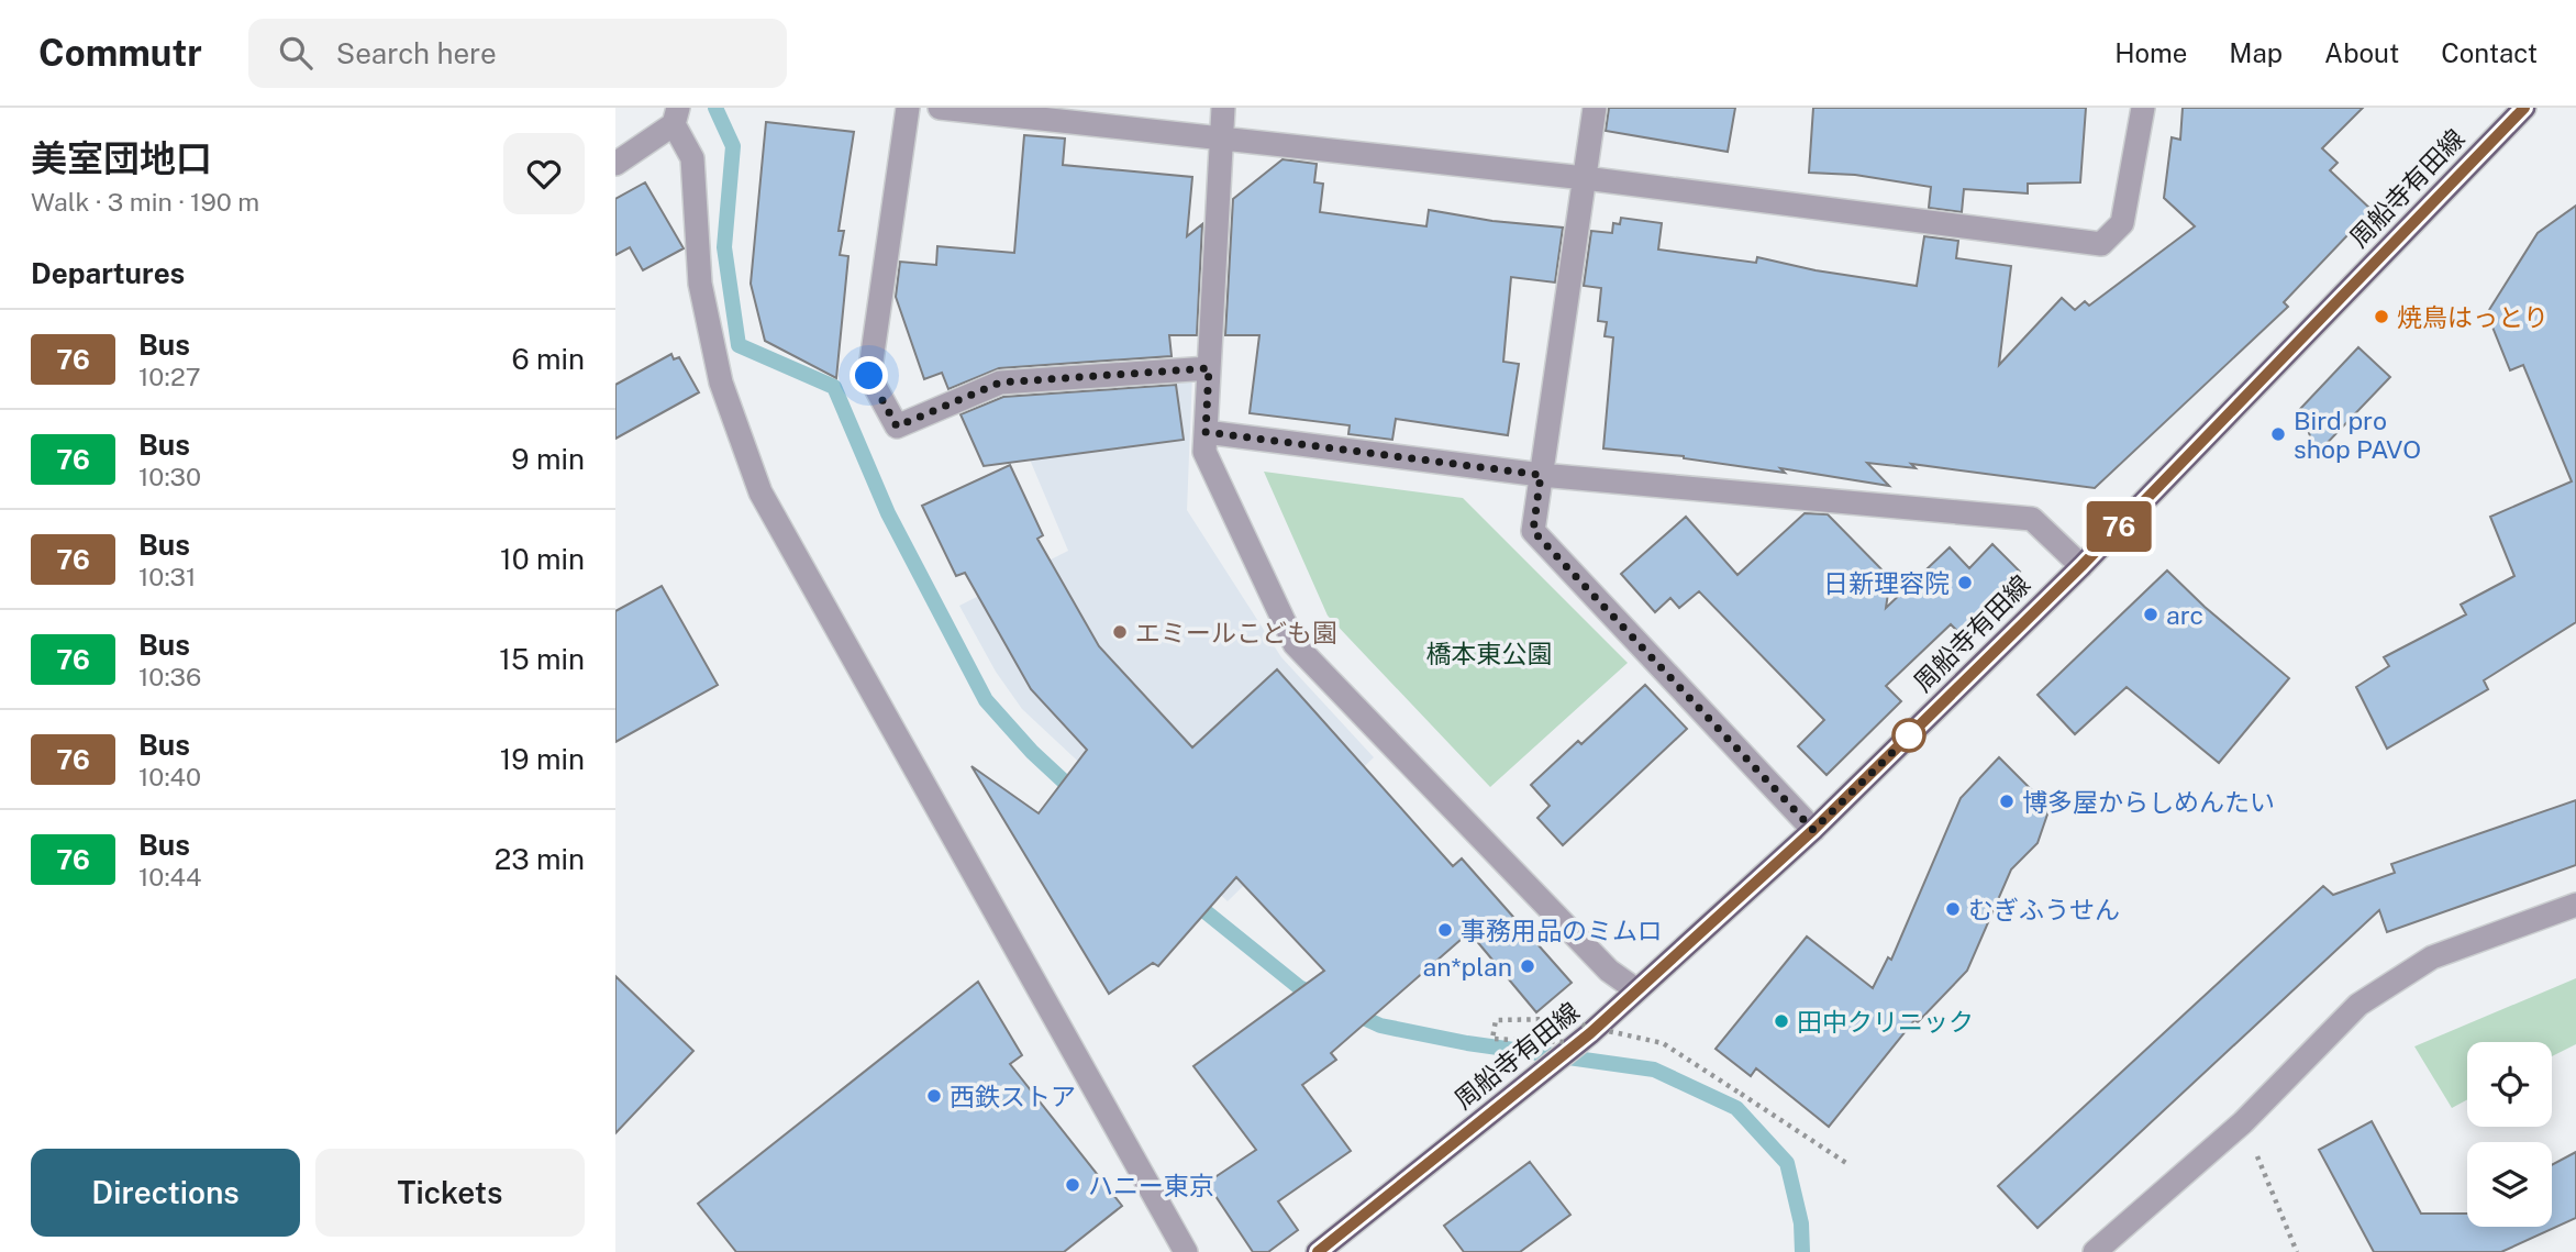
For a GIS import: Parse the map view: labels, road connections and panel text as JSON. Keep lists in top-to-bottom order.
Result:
{
  "streets": {
    "main road": ["周船寺有田線"]
  },
  "parks": ["橋本東公園"],
  "places": [
    "焼鳥はっとり",
    "Bird pro shop PAVO",
    "日新理容院",
    "arc",
    "エミールこども園",
    "博多屋からしめんたい",
    "むぎふうせん",
    "事務用品のミムロ",
    "an*plan",
    "田中クリニック",
    "西鉄ストア",
    "ハニー東京"
  ],
  "lines": ["bus line 76"],
  "page": {
    "header": "Commutr",
    "search": "Search here",
    "nav": [
      "Home",
      "Map",
      "About",
      "Contact"
    ],
    "heading": [
      ["美室団地口", "Walk · 3 min · 190 m"],
      "Departures"
    ],
    "on_map": "76",
    "list": [
      {
        "mark": "76",
        "name": "Bus",
        "note": "10:27",
        "value": "6 min"
      },
      {
        "mark": "76",
        "name": "Bus",
        "note": "10:30",
        "value": "9 min"
      },
      {
        "mark": "76",
        "name": "Bus",
        "note": "10:31",
        "value": "10 min"
      },
      {
        "mark": "76",
        "name": "Bus",
        "note": "10:36",
        "value": "15 min"
      },
      {
        "mark": "76",
        "name": "Bus",
        "note": "10:40",
        "value": "19 min"
      },
      {
        "mark": "76",
        "name": "Bus",
        "note": "10:44",
        "value": "23 min"
      }
    ],
    "buttons": ["Directions", "Tickets"]
  }
}
